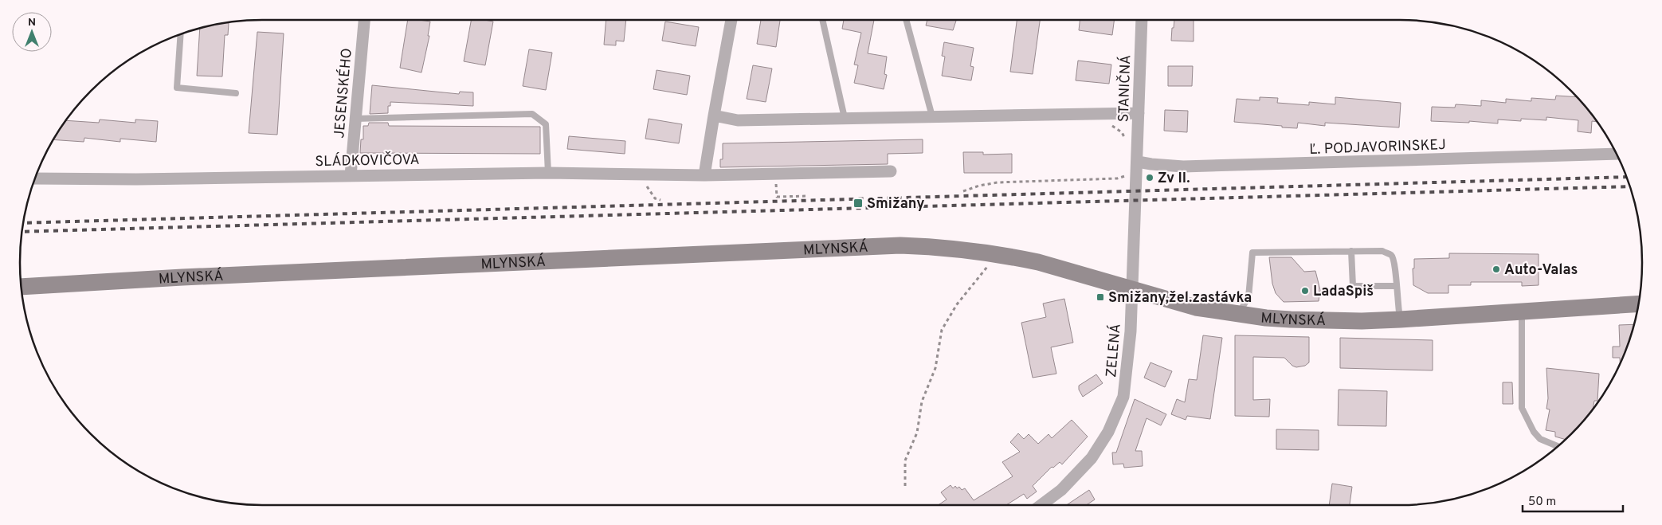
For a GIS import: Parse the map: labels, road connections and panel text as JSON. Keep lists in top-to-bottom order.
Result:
{
  "streets": {
    "street": [
      "STANIČNÁ",
      "JESENSKÉHO",
      "Ľ. PODJAVORINSKEJ",
      "SLÁDKOVIČOVA",
      "MLYNSKÁ",
      "ZELENÁ"
    ]
  },
  "crossings": [
    ["STANIČNÁ", "Ľ. PODJAVORINSKEJ"],
    ["STANIČNÁ", "ZELENÁ"],
    ["JESENSKÉHO", "SLÁDKOVIČOVA"],
    ["Ľ. PODJAVORINSKEJ", "ZELENÁ"],
    ["MLYNSKÁ", "ZELENÁ"]
  ],
  "places": {
    "other": ["Zv II.", "Auto-Valas", "LadaSpiš"],
    "transit": ["Smižany", "Smižany,žel.zastávka"]
  },
  "scale_bar": "50 m",
  "north": "top"
}
